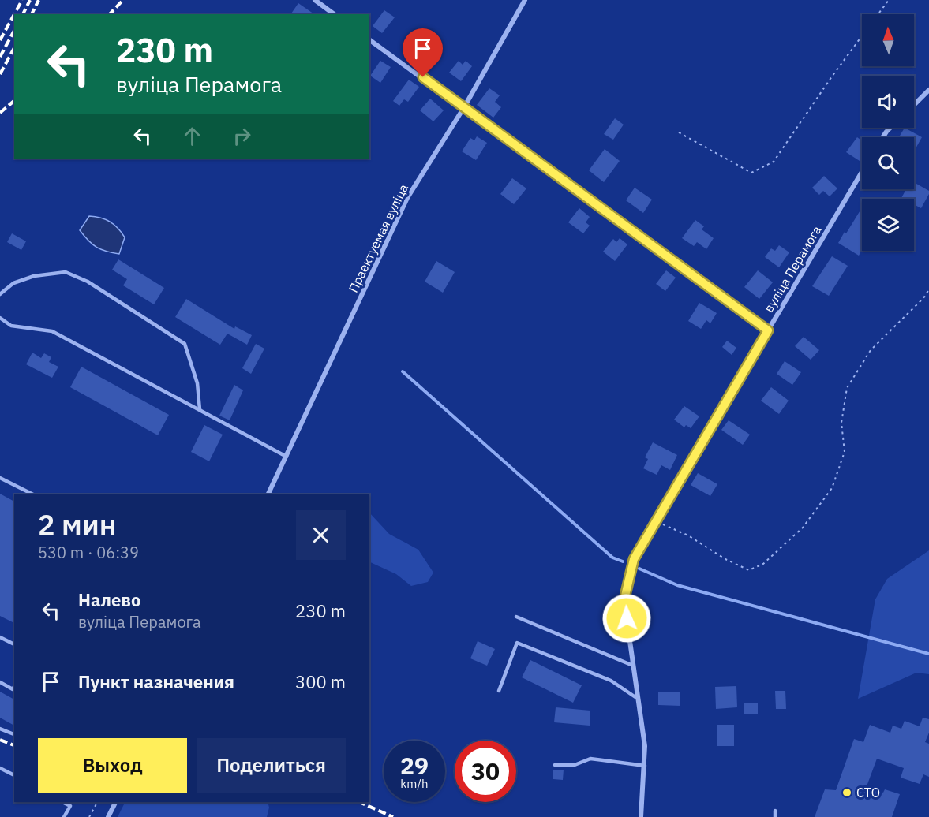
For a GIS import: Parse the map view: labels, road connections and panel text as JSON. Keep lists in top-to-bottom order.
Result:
{
  "streets": {
    "street": ["Праектуемая вуліца", "вуліца Перамога"]
  },
  "crossings": [
    ["Праектуемая вуліца", "вуліца Перамога"]
  ],
  "places": ["СТО"],
  "north": "top",
  "page": {
    "turn": ["230 m", "вуліца Перамога"],
    "heading": ["2 мин", "530 m · 06:39"],
    "list": [
      {
        "name": "Налево",
        "note": "вуліца Перамога",
        "value": "230 m"
      },
      {
        "name": "Пункт назначения",
        "value": "300 m"
      }
    ],
    "buttons": ["Выход", "Поделиться"],
    "speed": "29 km/h",
    "limit": "30"
  }
}
